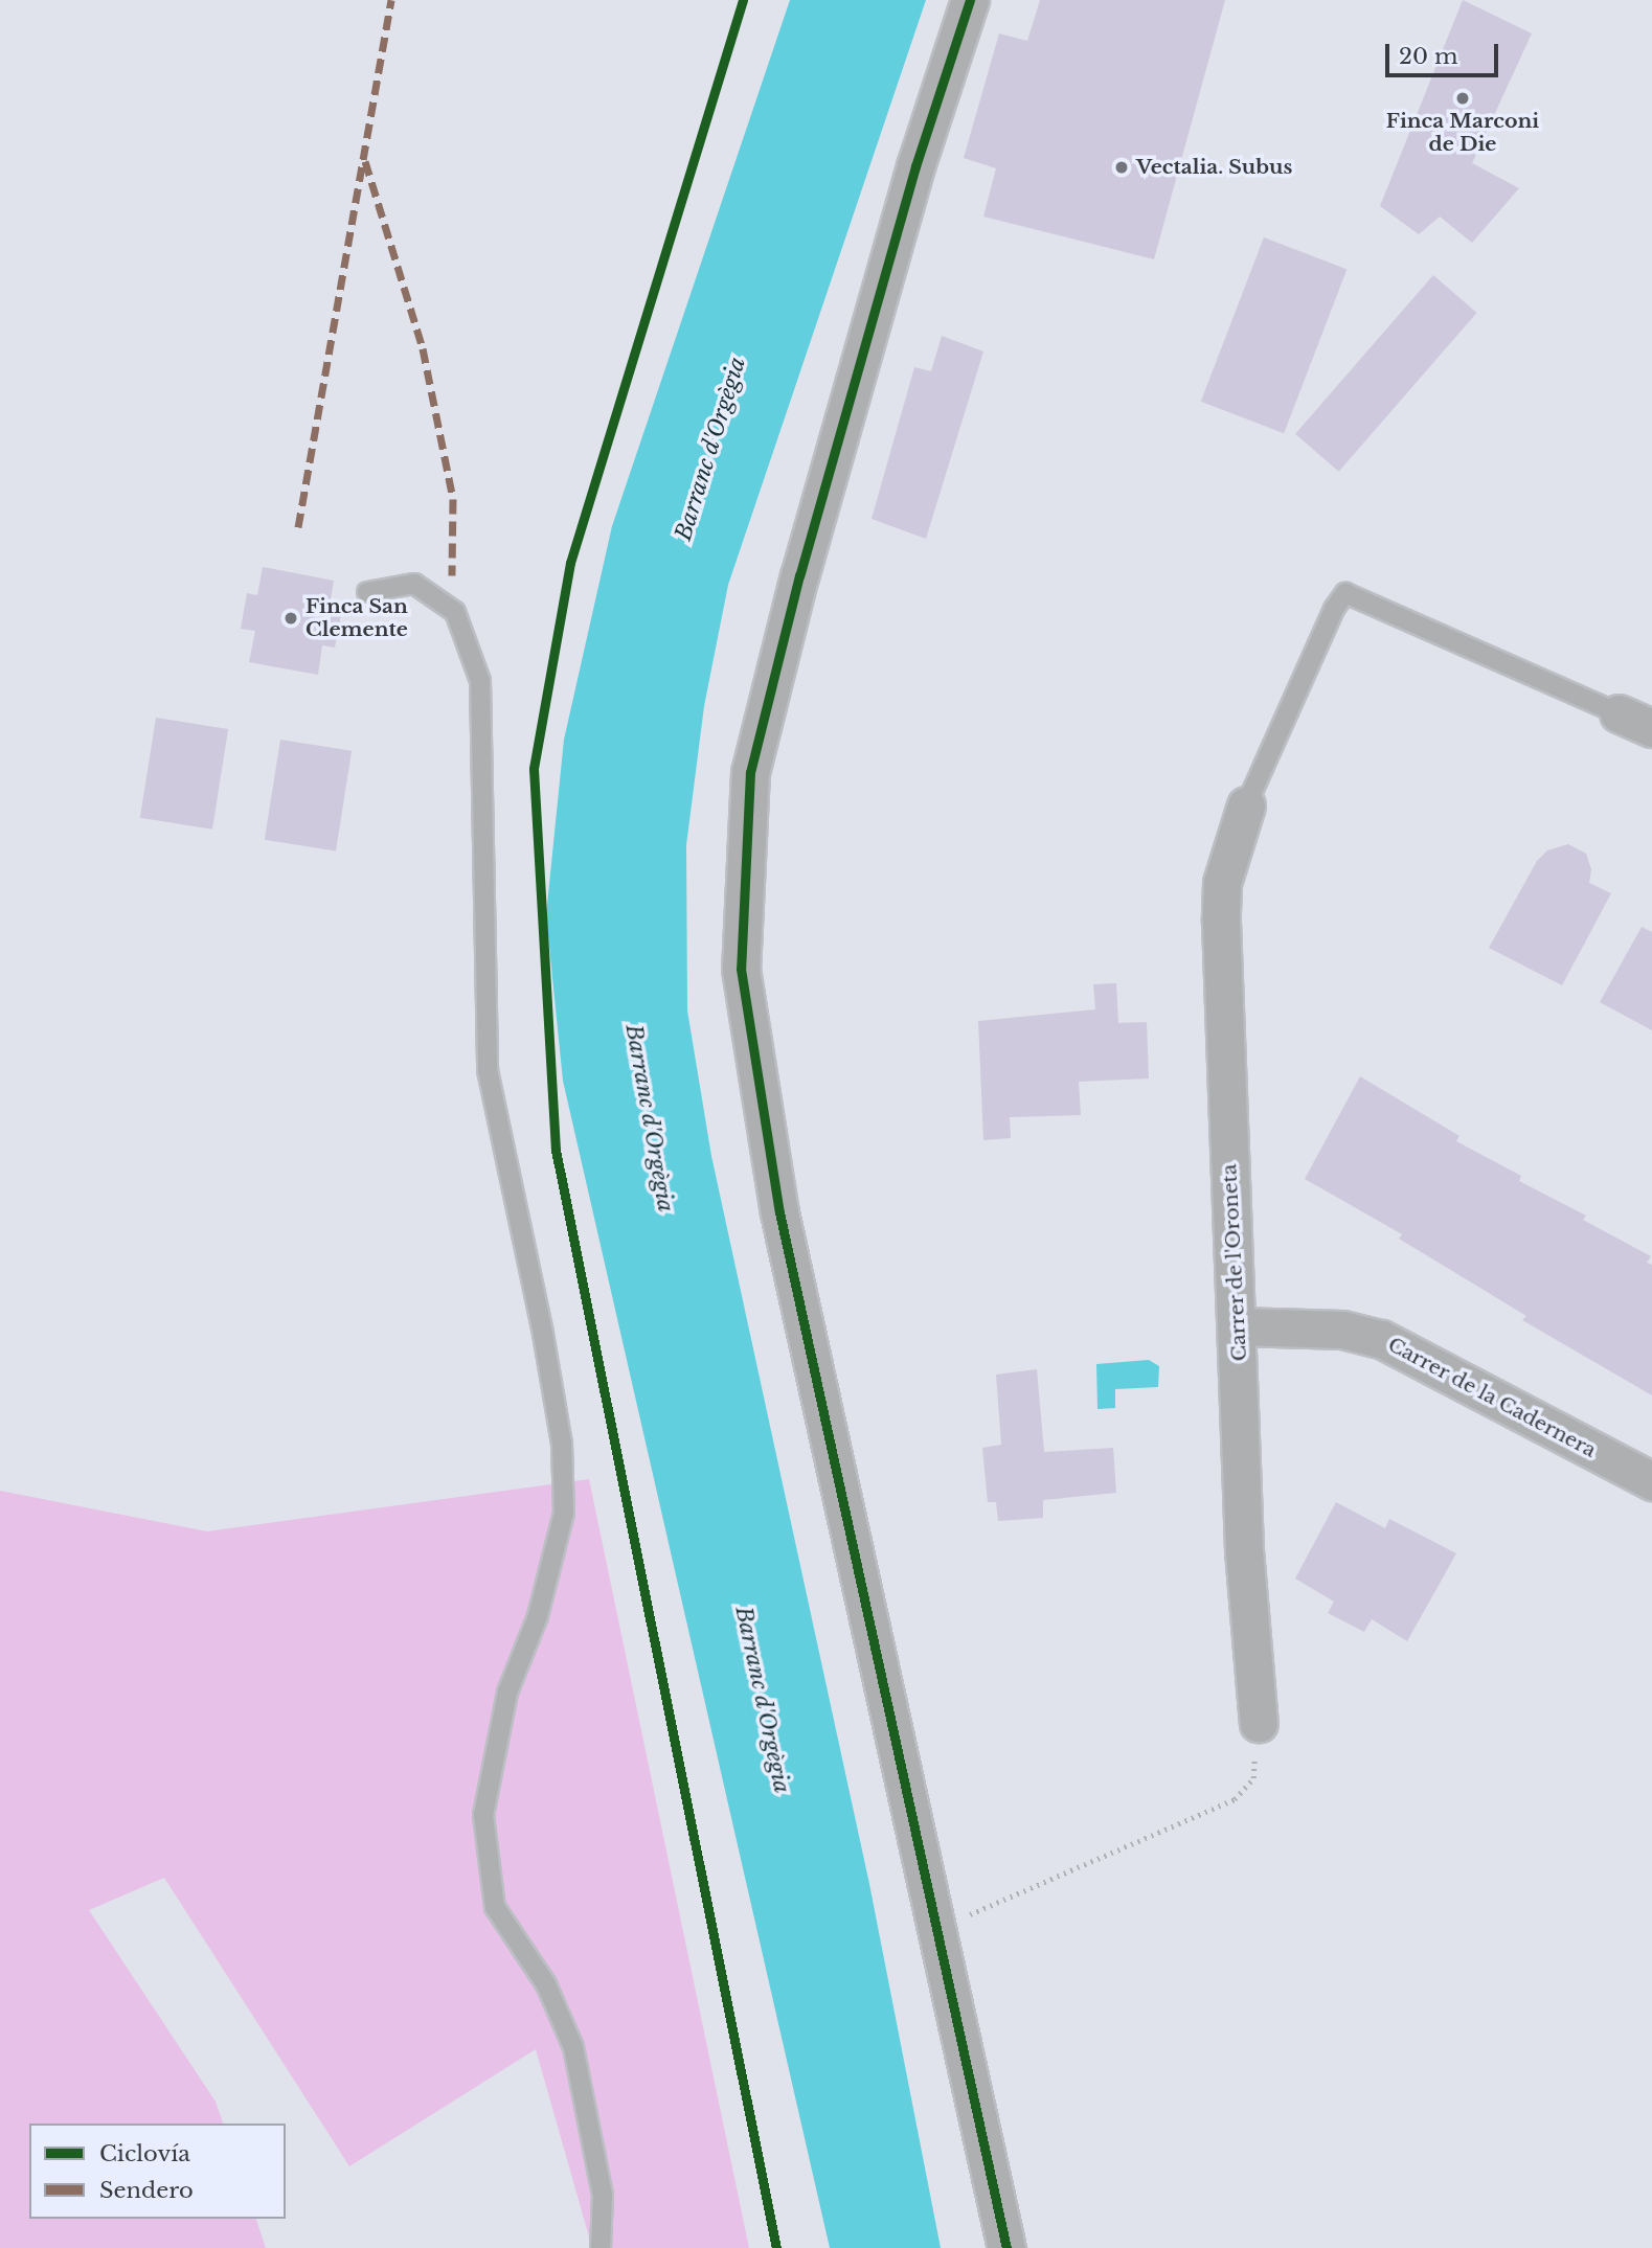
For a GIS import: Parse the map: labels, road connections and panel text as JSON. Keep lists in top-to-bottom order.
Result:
{
  "streets": {
    "street": ["Carrer de l'Oroneta", "Carrer de la Cadernera"]
  },
  "crossings": [
    ["Carrer de l'Oroneta", "Carrer de la Cadernera"]
  ],
  "water": ["Barranc d'Orgègia"],
  "places": ["Finca Marconi de Die", "Vectalia. Subus", "Finca San Clemente"],
  "legend": ["Ciclovía", "Sendero"],
  "scale_bar": "20 m"
}
